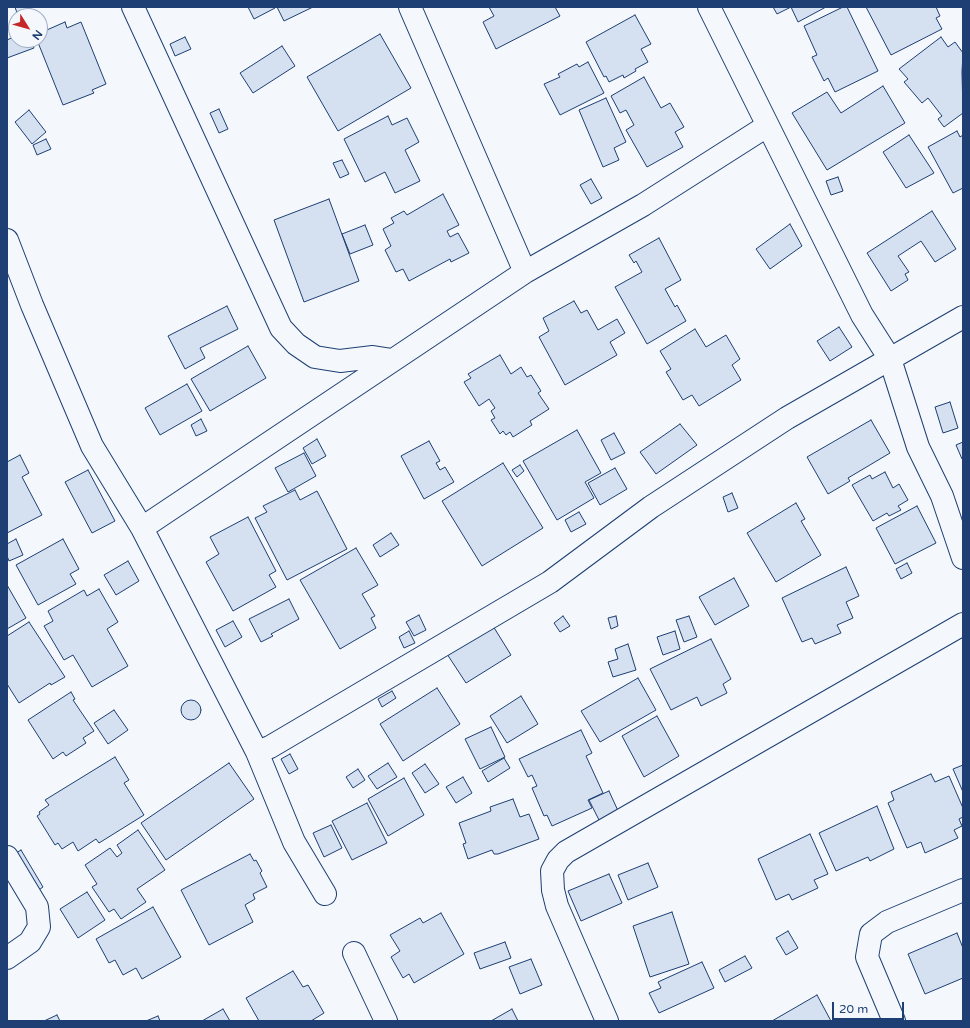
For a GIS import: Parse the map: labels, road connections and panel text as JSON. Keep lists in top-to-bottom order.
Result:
{
  "scale_bar": "20 m",
  "north": "bottom right"
}
